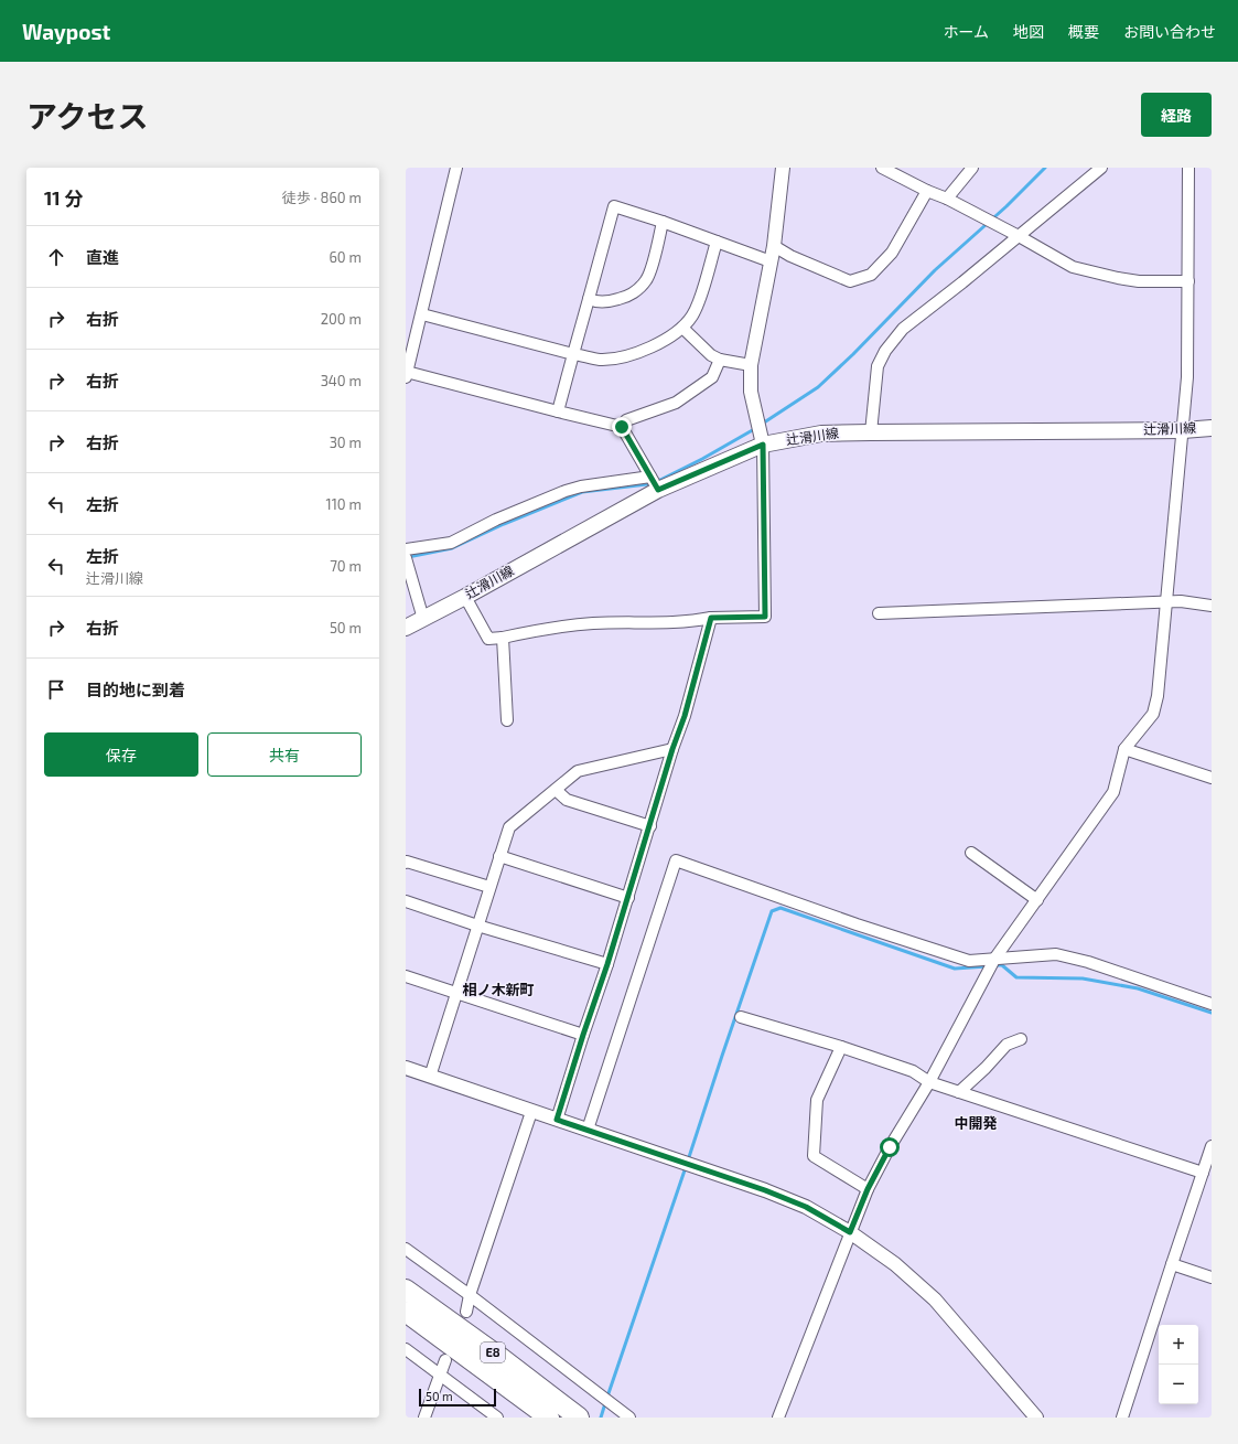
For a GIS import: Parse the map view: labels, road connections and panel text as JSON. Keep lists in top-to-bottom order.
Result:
{
  "streets": {
    "highway": ["E8"],
    "main road": ["辻滑川線"]
  },
  "districts": ["相ノ木新町", "中開発"],
  "scale_bar": "50 m",
  "page": {
    "header": "Waypost",
    "nav": [
      "ホーム",
      "地図",
      "概要",
      "お問い合わせ"
    ],
    "title": "アクセス",
    "buttons": [
      "経路",
      ["保存", "共有"]
    ],
    "heading": ["11 分", "徒歩 · 860 m"],
    "list": [
      ["直進", "60 m"],
      ["右折", "200 m"],
      ["右折", "340 m"],
      ["右折", "30 m"],
      ["左折", "110 m"],
      ["左折", "辻滑川線", "70 m"],
      ["右折", "50 m"],
      "目的地に到着"
    ],
    "map_buttons": ["+", "−"],
    "scale": "50 m"
  }
}
